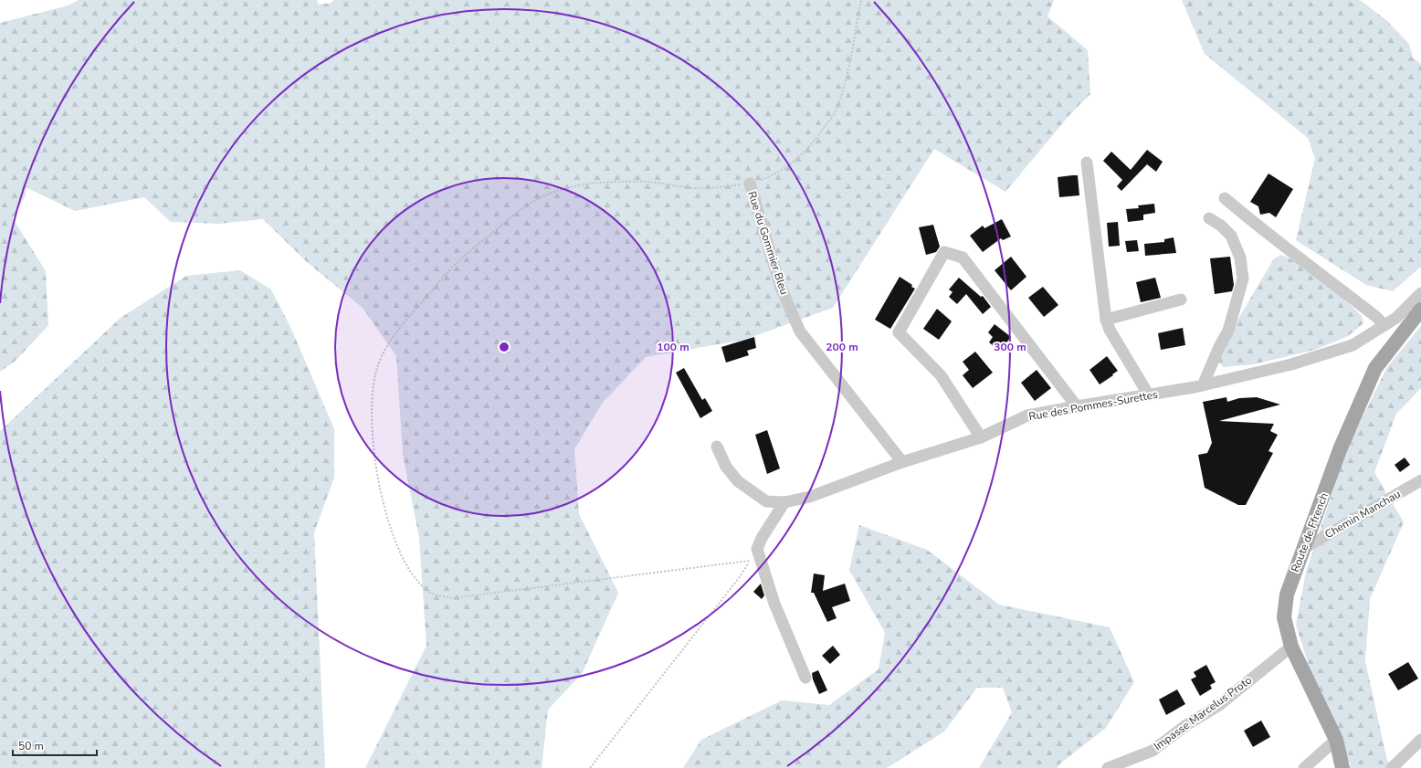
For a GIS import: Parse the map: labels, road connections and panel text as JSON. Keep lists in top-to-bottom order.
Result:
{
  "streets": {
    "main road": ["Route de Ffrench"],
    "street": [
      "Rue du Gommier Bleu",
      "Rue des Pommes-Surettes",
      "Chemin Manchau",
      "Impasse Marcelus Proto"
    ]
  },
  "crossings": [
    ["Rue du Gommier Bleu", "Rue des Pommes-Surettes"],
    ["Chemin Manchau", "Route de Ffrench"],
    ["Route de Ffrench", "Impasse Marcelus Proto"]
  ],
  "scale_bar": "50 m",
  "rings": ["100 m", "200 m", "300 m"]
}
